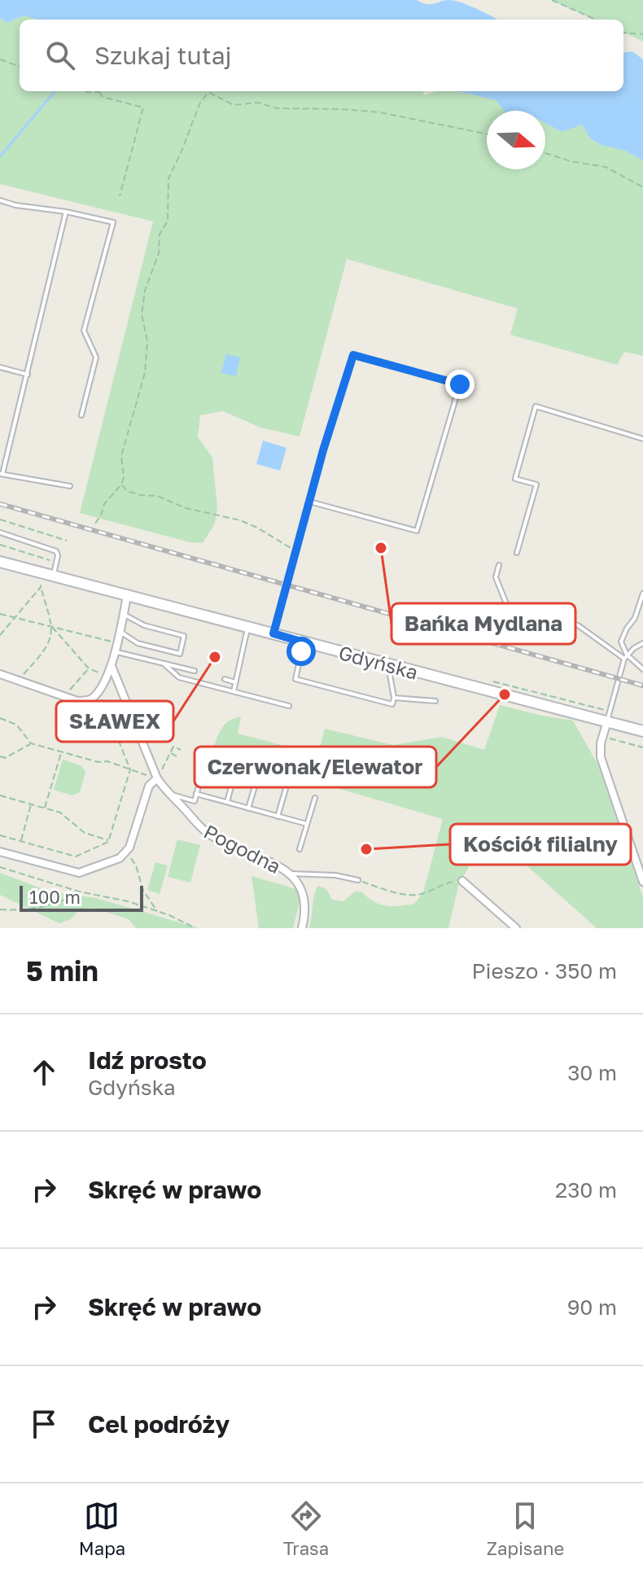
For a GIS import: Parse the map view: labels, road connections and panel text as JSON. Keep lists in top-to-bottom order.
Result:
{
  "streets": {
    "main road": ["Gdyńska"],
    "street": ["Pogodna"]
  },
  "places": [
    "Bańka Mydlana",
    "SŁAWEX",
    "Czerwonak/Elewator",
    "Kościół filialny"
  ],
  "scale_bar": "100 m",
  "north": "right",
  "page": {
    "search": "Szukaj tutaj",
    "scale": "100 m",
    "heading": ["5 min", "Pieszo · 350 m"],
    "list": [
      ["Idź prosto", "Gdyńska", "30 m"],
      ["Skręć w prawo", "230 m"],
      ["Skręć w prawo", "90 m"],
      "Cel podróży"
    ],
    "nav": ["Mapa", "Trasa", "Zapisane"]
  }
}
